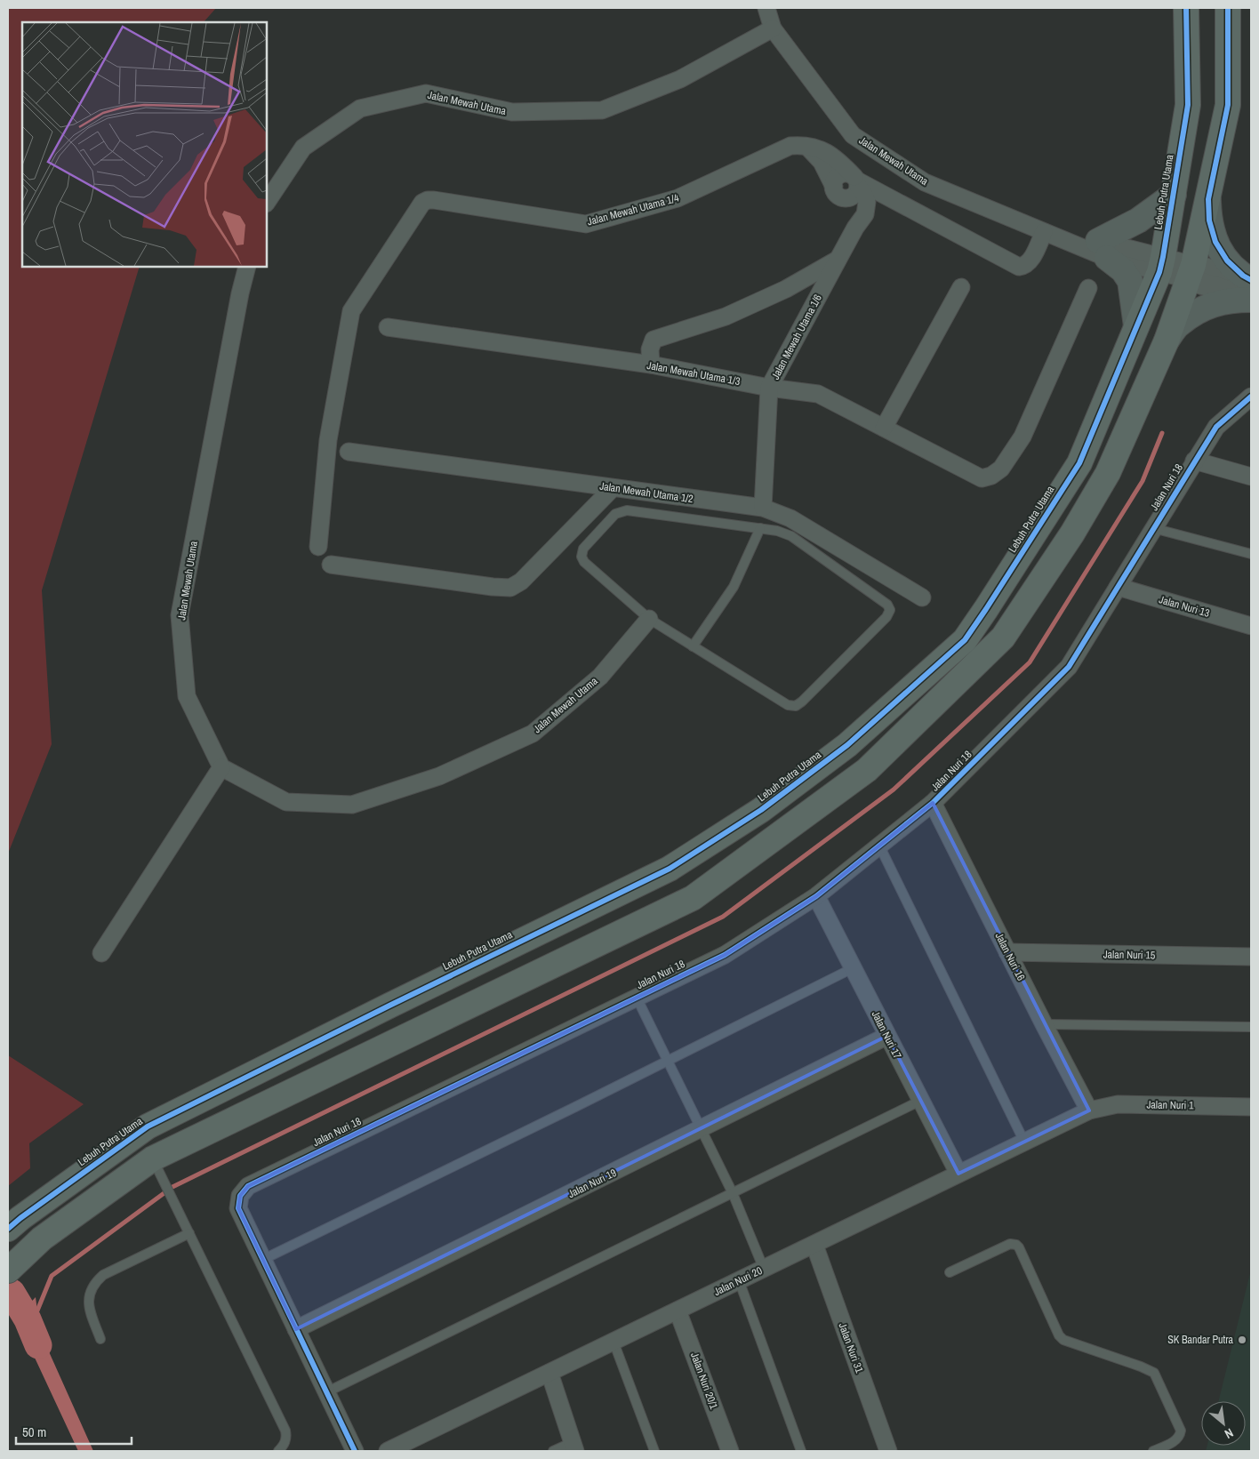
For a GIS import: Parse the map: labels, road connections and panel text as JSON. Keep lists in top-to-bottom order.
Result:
{
  "streets": {
    "main road": ["Lebuh Putra Utama"],
    "street": [
      "Jalan Mewah Utama",
      "Jalan Mewah Utama 1/4",
      "Jalan Mewah Utama 1/6",
      "Jalan Mewah Utama 1/3",
      "Jalan Nuri 18",
      "Jalan Mewah Utama 1/2",
      "Jalan Nuri 13",
      "Jalan Nuri 15",
      "Jalan Nuri 16",
      "Jalan Nuri 17",
      "Jalan Nuri 1",
      "Jalan Nuri 19",
      "Jalan Nuri 20",
      "Jalan Nuri 31",
      "Jalan Nuri 20/1"
    ]
  },
  "crossings": [
    ["Jalan Mewah Utama", "Lebuh Putra Utama"],
    ["Jalan Mewah Utama", "Jalan Mewah Utama 1/4"],
    ["Jalan Mewah Utama 1/4", "Jalan Mewah Utama 1/6"],
    ["Jalan Mewah Utama 1/6", "Jalan Mewah Utama 1/3"],
    ["Jalan Mewah Utama 1/6", "Jalan Mewah Utama 1/2"],
    ["Jalan Nuri 18", "Jalan Nuri 13"],
    ["Jalan Nuri 18", "Jalan Nuri 16"],
    ["Jalan Nuri 18", "Jalan Nuri 17"],
    ["Jalan Nuri 18", "Jalan Nuri 19"],
    ["Jalan Nuri 15", "Jalan Nuri 16"],
    ["Jalan Nuri 16", "Jalan Nuri 1"],
    ["Jalan Nuri 16", "Jalan Nuri 20"],
    ["Jalan Nuri 17", "Jalan Nuri 19"],
    ["Jalan Nuri 17", "Jalan Nuri 20"],
    ["Jalan Nuri 1", "Jalan Nuri 20"],
    ["Jalan Nuri 20", "Jalan Nuri 31"],
    ["Jalan Nuri 20", "Jalan Nuri 20/1"]
  ],
  "places": ["SK Bandar Putra"],
  "scale_bar": "50 m",
  "north": "bottom right"
}
